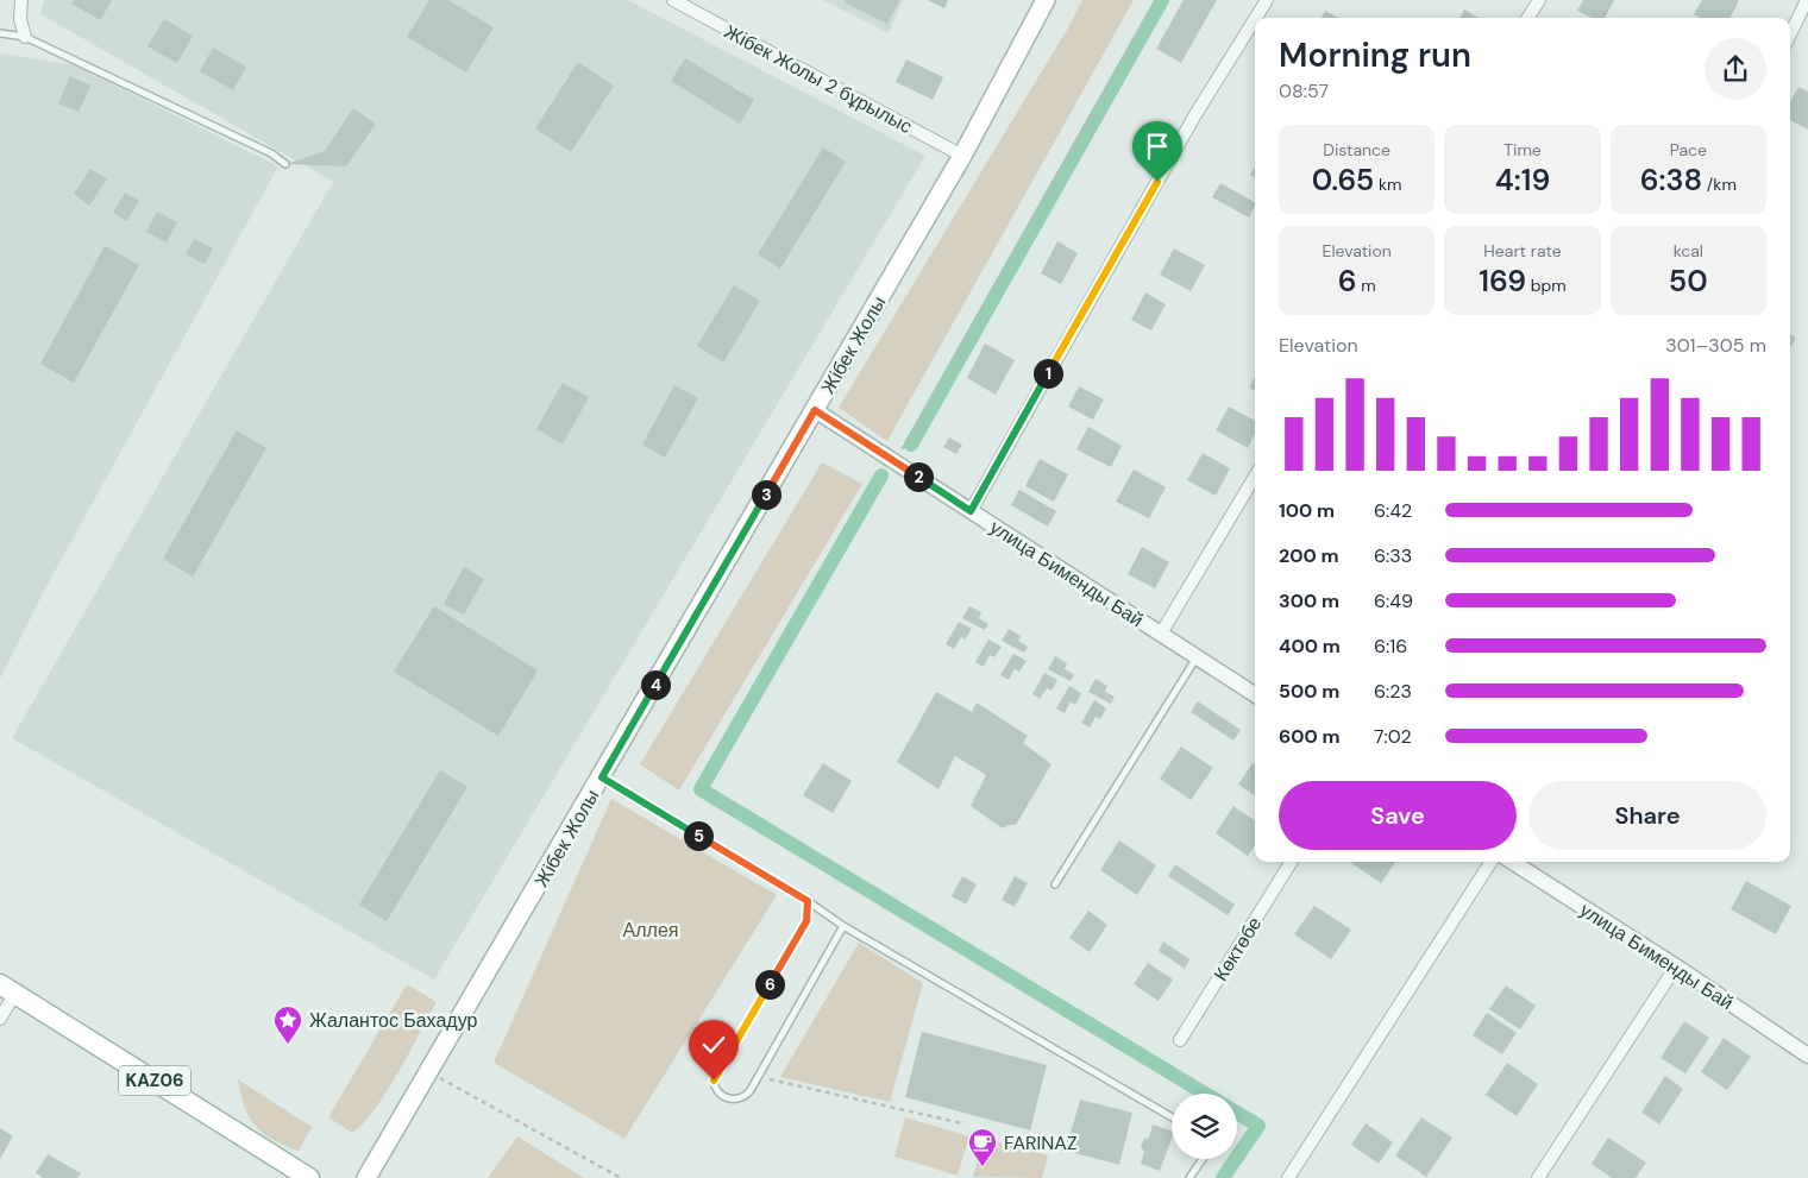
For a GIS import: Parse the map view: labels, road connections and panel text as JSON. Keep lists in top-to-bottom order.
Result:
{
  "streets": {
    "main road": ["Жібек Жолы", "KAZ06"],
    "street": ["Жібек Жолы 2 бұрылыс", "улица Бименды Бай", "Көктөбе"]
  },
  "crossings": [
    ["Жібек Жолы 2 бұрылыс", "Жібек Жолы"],
    ["Жібек Жолы", "улица Бименды Бай"]
  ],
  "parks": ["Аллея"],
  "places": {
    "place": ["Жалантос Бахадур"],
    "cafe": ["FARINAZ"]
  },
  "page": {
    "heading": ["Morning run", "08:57"],
    "stats": [
      ["Distance", "0.65 km"],
      ["Time", "4:19"],
      ["Pace", "6:38 /km"],
      ["Elevation", "6 m"],
      ["Heart rate", "169 bpm"],
      ["kcal", "50"]
    ],
    "chart": ["Elevation", "301–305 m"],
    "pins": [
      "1",
      "2",
      "3",
      "4",
      "5",
      "6"
    ],
    "list": [
      {
        "name": "100 m",
        "note": "6:42"
      },
      {
        "name": "200 m",
        "note": "6:33"
      },
      {
        "name": "300 m",
        "note": "6:49"
      },
      {
        "name": "400 m",
        "note": "6:16"
      },
      {
        "name": "500 m",
        "note": "6:23"
      },
      {
        "name": "600 m",
        "note": "7:02"
      }
    ],
    "buttons": ["Save", "Share"]
  }
}
